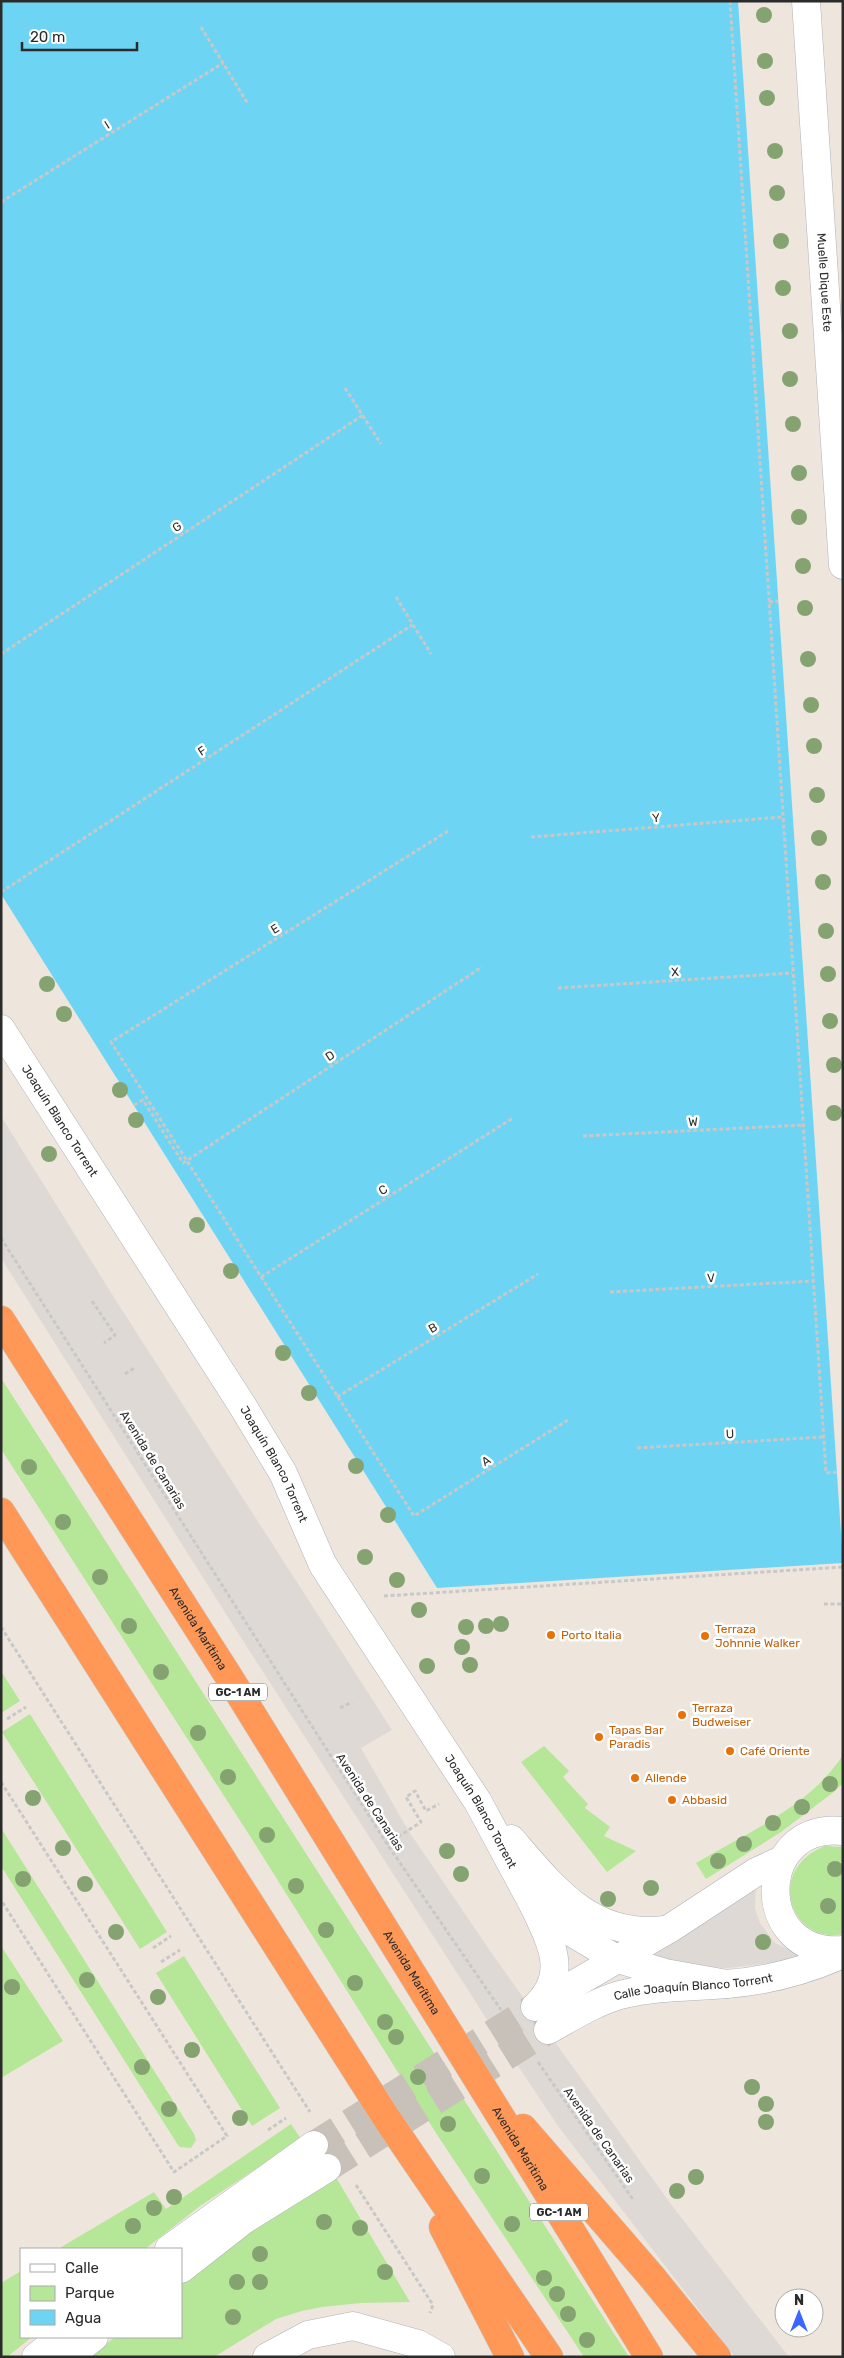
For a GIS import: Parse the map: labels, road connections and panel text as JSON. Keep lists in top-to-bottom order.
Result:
{
  "streets": {
    "highway": ["Avenida Marítima", "GC-1 AM", "Avenida Maritima"],
    "street": ["Muelle Dique Este", "Joaquín Blanco Torrent", "Calle Joaquín Blanco Torrent"],
    "path": [
      "I",
      "G",
      "F",
      "Y",
      "E",
      "X",
      "D",
      "W",
      "C",
      "V",
      "B",
      "U",
      "Avenida de Canarias",
      "A"
    ]
  },
  "crossings": [
    ["E", "D"],
    ["Joaquín Blanco Torrent", "Calle Joaquín Blanco Torrent"],
    ["B", "A"],
    ["Avenida Marítima", "Avenida Maritima"]
  ],
  "places": [
    "Porto Italia",
    "Terraza Johnnie Walker",
    "Terraza Budweiser",
    "Tapas Bar Paradis",
    "Café Oriente",
    "Allende",
    "Abbasid"
  ],
  "legend": ["Calle", "Parque", "Agua"],
  "scale_bar": "20 m",
  "north": "top"
}
